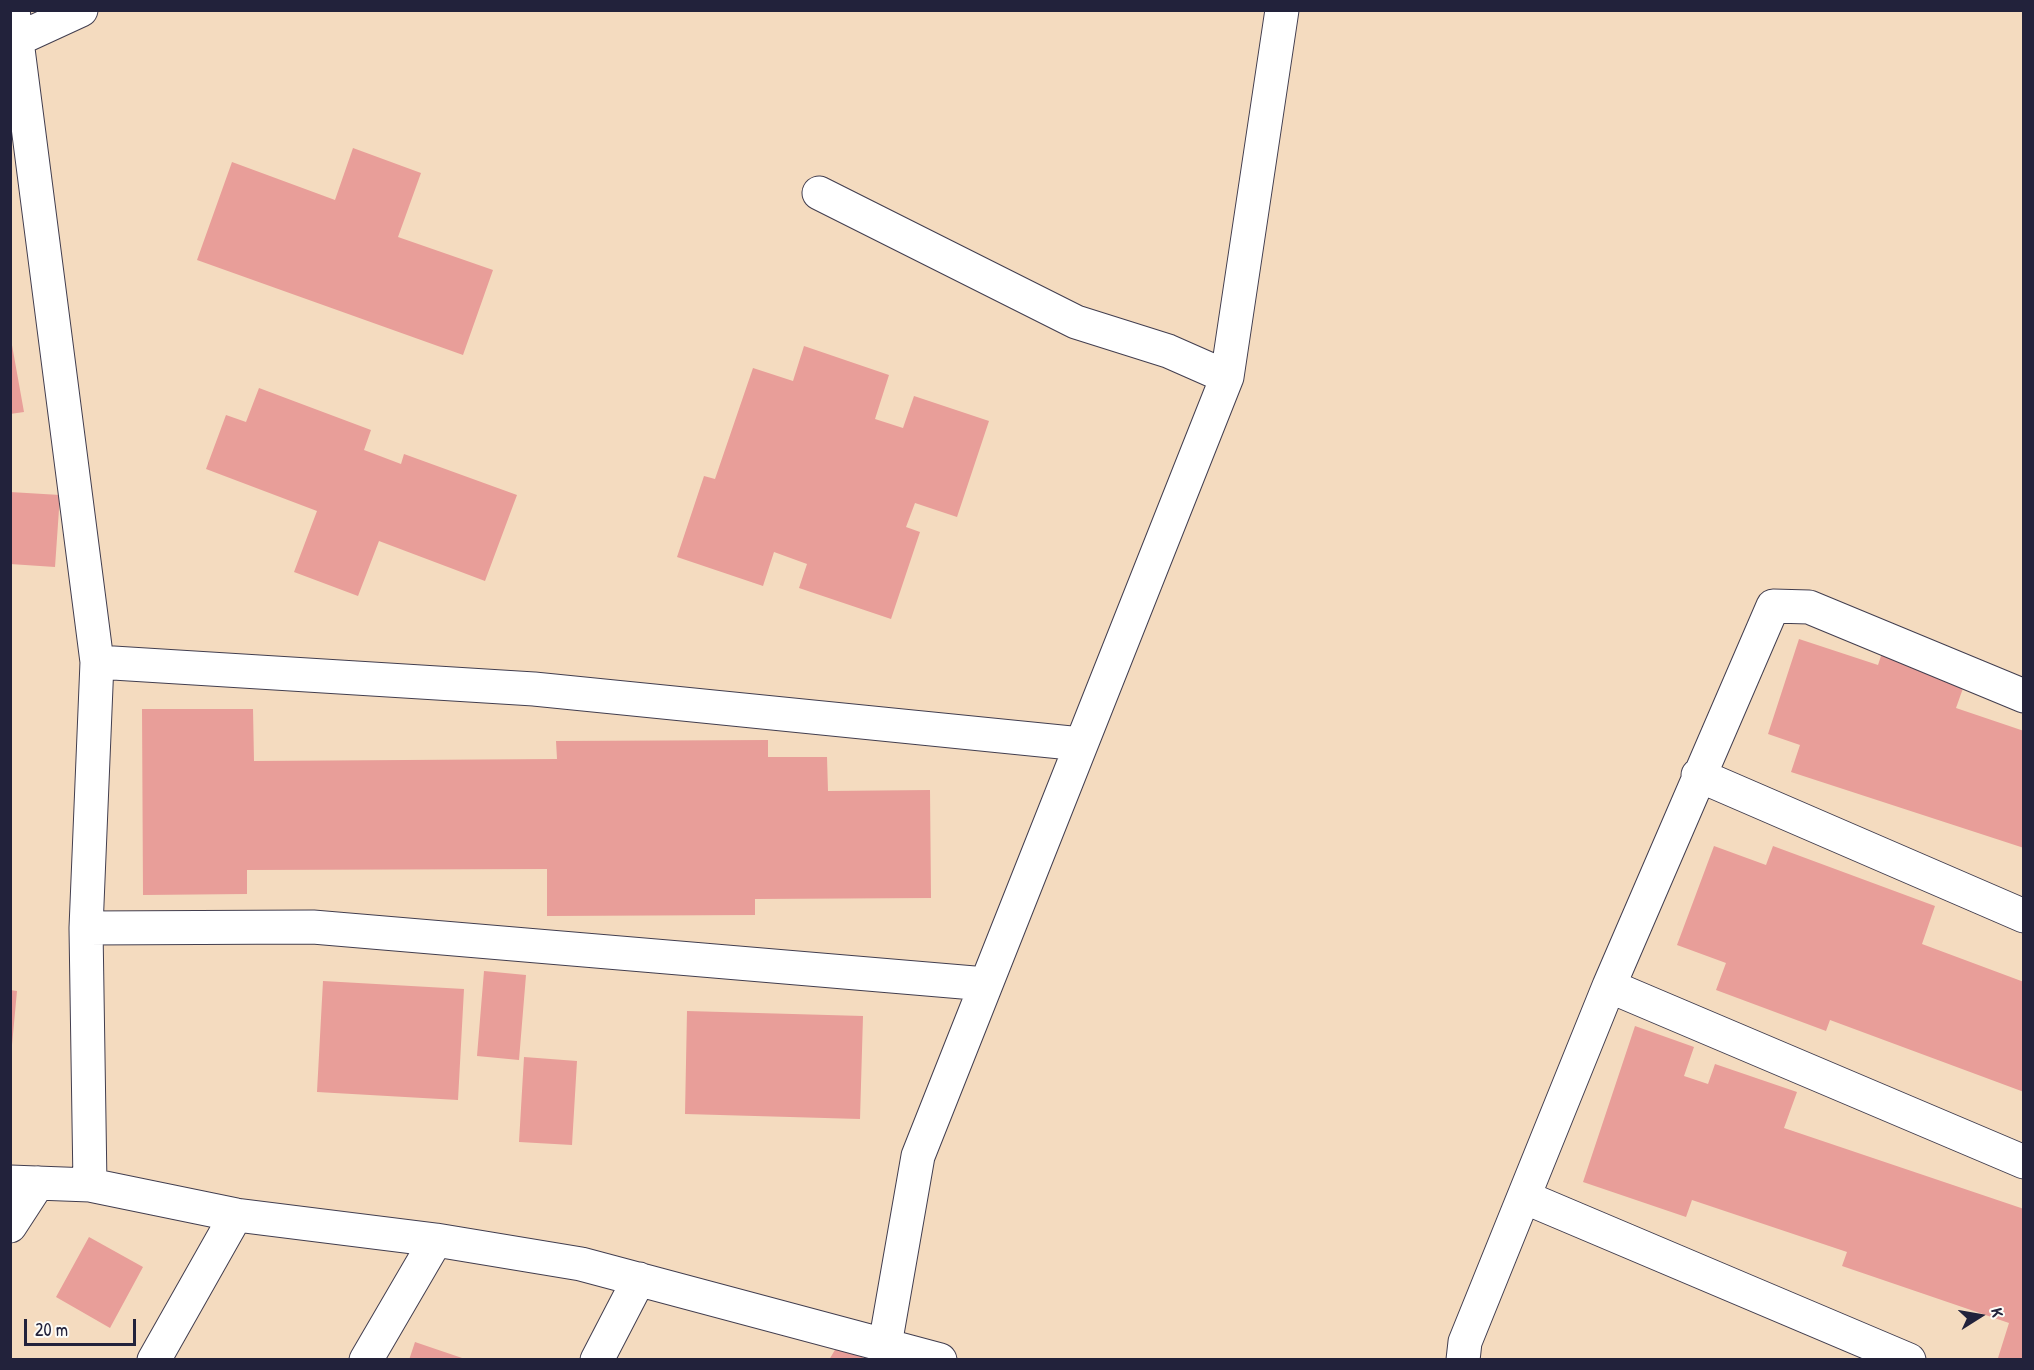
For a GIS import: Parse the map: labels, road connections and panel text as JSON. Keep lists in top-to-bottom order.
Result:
{
  "scale_bar": "20 m",
  "north": "right"
}
